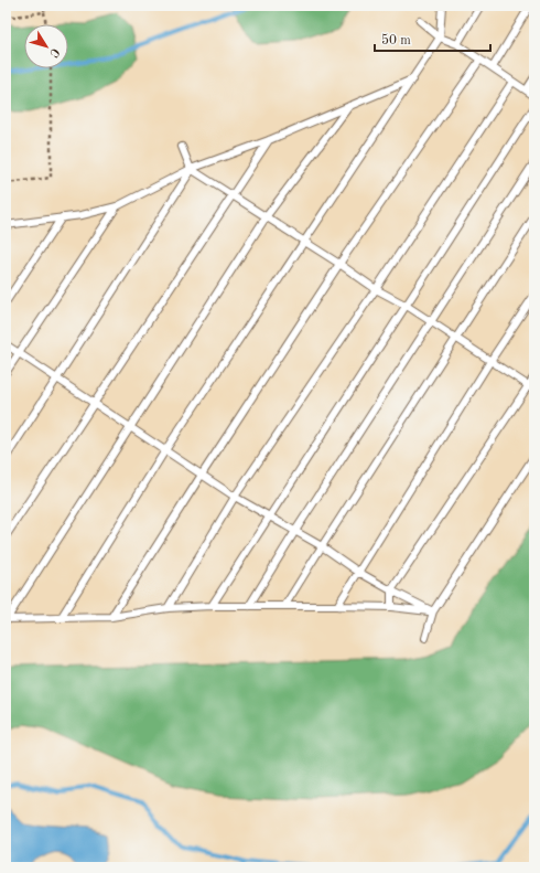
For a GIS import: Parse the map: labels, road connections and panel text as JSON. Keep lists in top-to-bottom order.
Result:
{
  "scale_bar": "50 m",
  "north": "bottom right"
}
